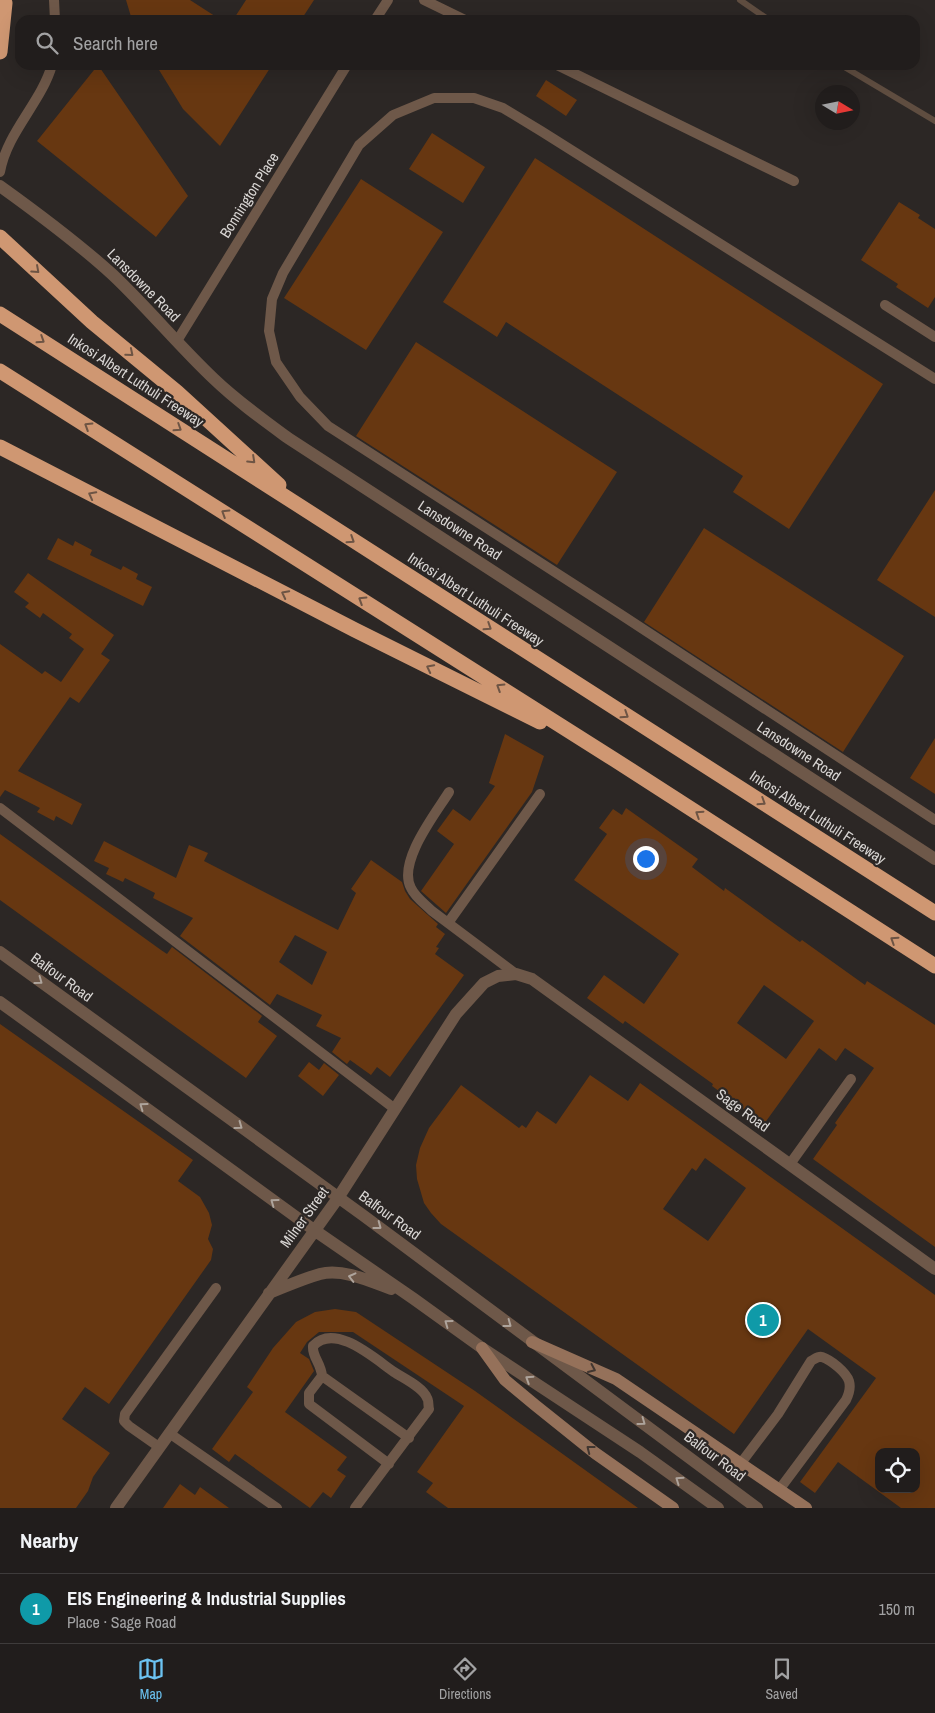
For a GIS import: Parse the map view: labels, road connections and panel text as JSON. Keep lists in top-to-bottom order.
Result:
{
  "streets": {
    "highway": ["Inkosi Albert Luthuli Freeway"],
    "street": [
      "Lansdowne Road",
      "Balfour Road",
      "Sage Road",
      "Milner Street"
    ],
    "lane": ["Bonnington Place"]
  },
  "crossings": [
    ["Bonnington Place", "Lansdowne Road"],
    ["Balfour Road", "Milner Street"],
    ["Sage Road", "Milner Street"]
  ],
  "north": "right",
  "page": {
    "search": "Search here",
    "pins": "1",
    "heading": "Nearby",
    "list": [
      {
        "mark": "1",
        "name": "EIS Engineering & Industrial Supplies",
        "note": "Place · Sage Road",
        "value": "150 m"
      }
    ],
    "nav": ["Map", "Directions", "Saved"]
  }
}
